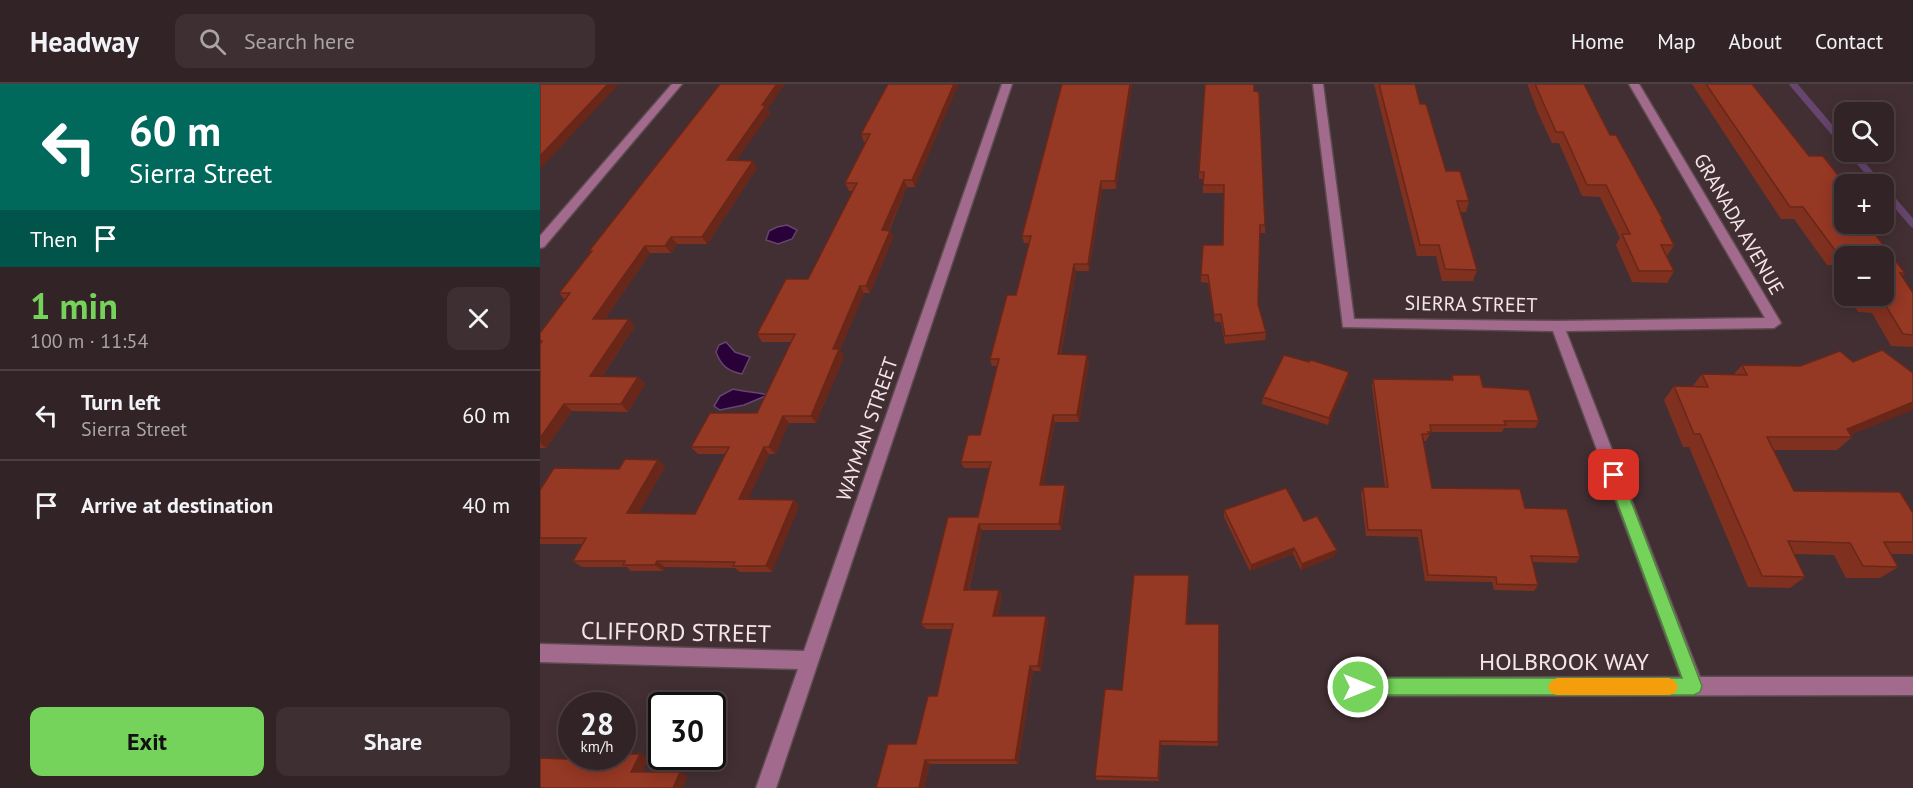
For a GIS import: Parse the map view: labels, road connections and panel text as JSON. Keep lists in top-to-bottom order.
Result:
{
  "streets": {
    "street": [
      "GRANADA AVENUE",
      "SIERRA STREET",
      "WAYMAN STREET",
      "CLIFFORD STREET",
      "HOLBROOK WAY"
    ]
  },
  "crossings": [
    ["GRANADA AVENUE", "SIERRA STREET"],
    ["SIERRA STREET", "HOLBROOK WAY"],
    ["WAYMAN STREET", "CLIFFORD STREET"]
  ],
  "page": {
    "header": "Headway",
    "search": "Search here",
    "nav": [
      "Home",
      "Map",
      "About",
      "Contact"
    ],
    "turn": ["60 m", "Sierra Street"],
    "map_buttons": ["+", "−"],
    "then": "Then",
    "heading": ["1 min", "100 m · 11:54"],
    "list": [
      {
        "name": "Turn left",
        "note": "Sierra Street",
        "value": "60 m"
      },
      {
        "name": "Arrive at destination",
        "value": "40 m"
      }
    ],
    "speed": "28 km/h",
    "limit": "30",
    "buttons": ["Exit", "Share"]
  }
}
